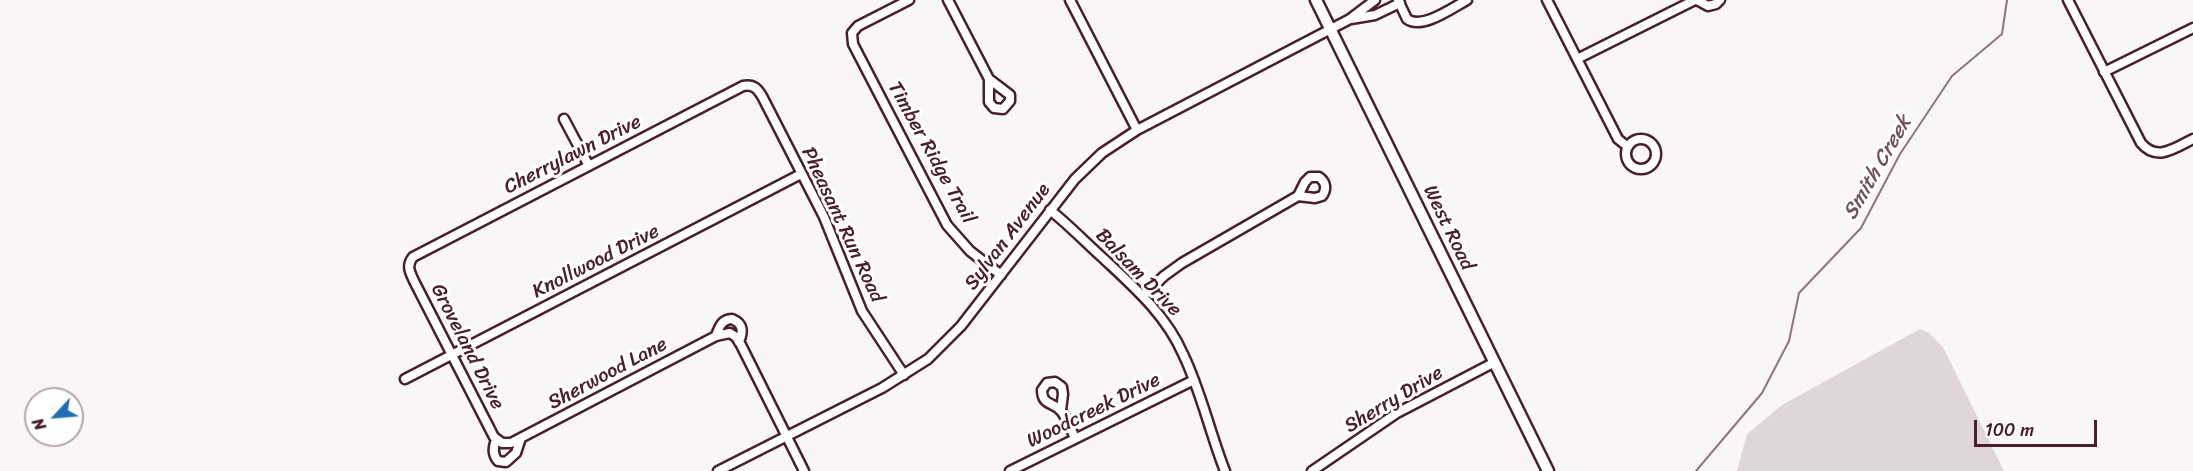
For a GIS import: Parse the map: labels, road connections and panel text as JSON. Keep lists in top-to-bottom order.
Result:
{
  "streets": {
    "street": [
      "Timber Ridge Trail",
      "Cherrylawn Drive",
      "Pheasant Run Road",
      "West Road",
      "Sylvan Avenue",
      "Knollwood Drive",
      "Balsam Drive",
      "Groveland Drive",
      "Sherwood Lane",
      "Sherry Drive",
      "Woodcreek Drive"
    ]
  },
  "crossings": [
    ["Timber Ridge Trail", "Sylvan Avenue"],
    ["Cherrylawn Drive", "Pheasant Run Road"],
    ["Cherrylawn Drive", "Groveland Drive"],
    ["Pheasant Run Road", "Sylvan Avenue"],
    ["Pheasant Run Road", "Knollwood Drive"],
    ["West Road", "Sylvan Avenue"],
    ["West Road", "Sherry Drive"],
    ["Sylvan Avenue", "Balsam Drive"],
    ["Knollwood Drive", "Groveland Drive"],
    ["Balsam Drive", "Woodcreek Drive"],
    ["Groveland Drive", "Sherwood Lane"]
  ],
  "water": ["Smith Creek"],
  "scale_bar": "100 m",
  "north": "bottom left"
}
